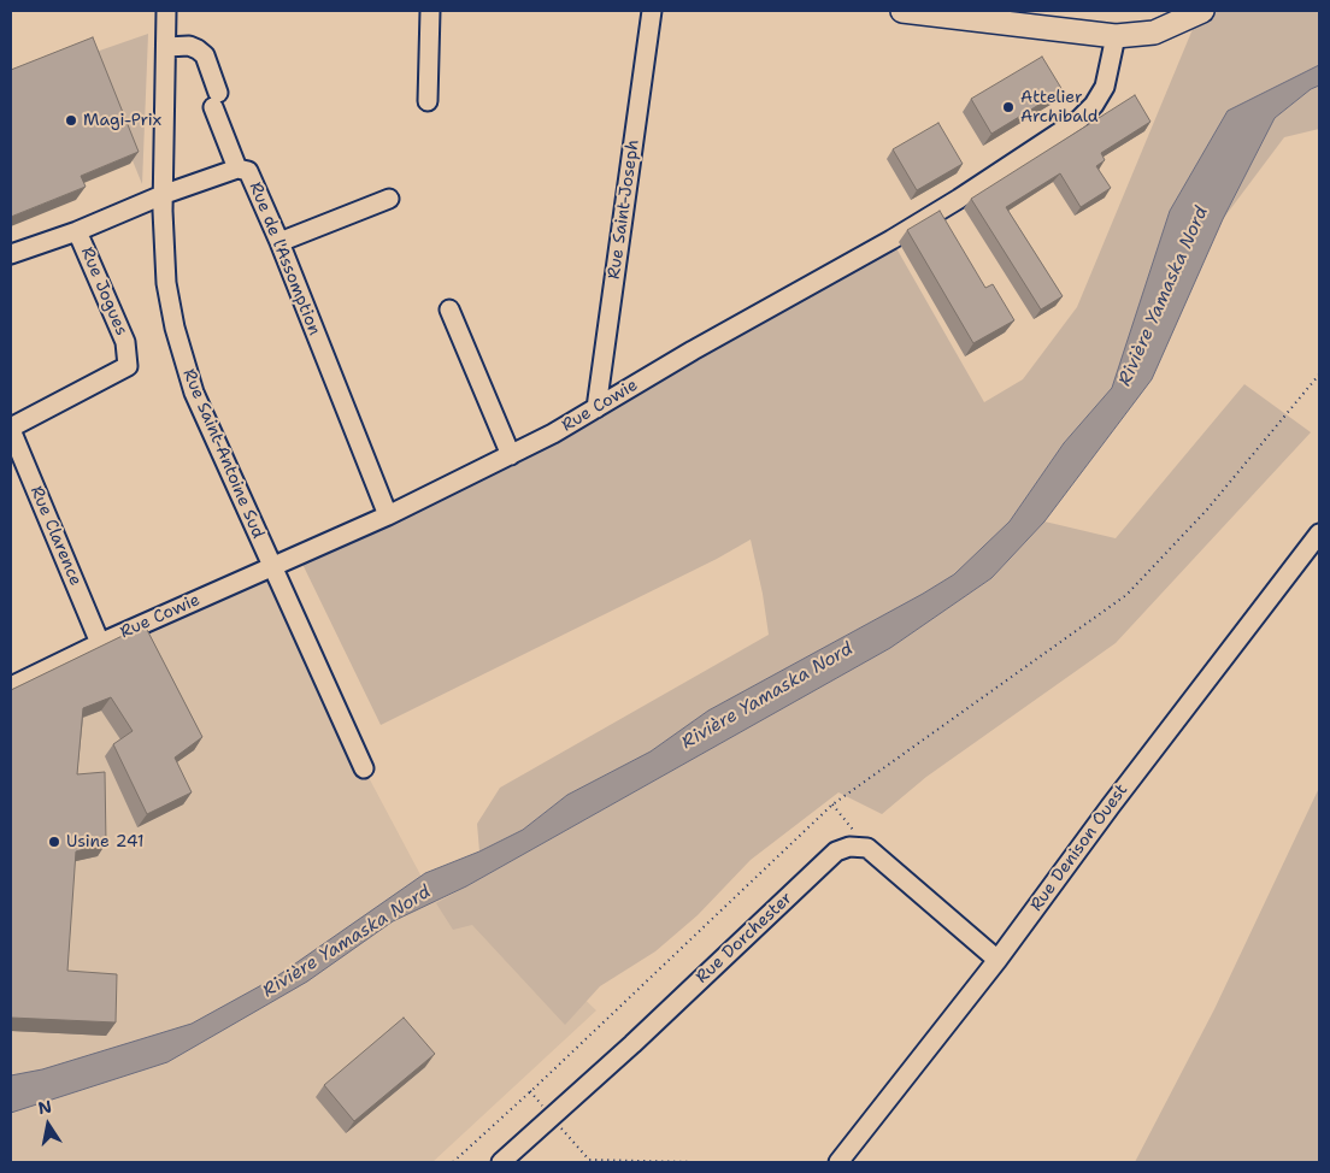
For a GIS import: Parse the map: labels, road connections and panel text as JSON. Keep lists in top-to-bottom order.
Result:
{
  "streets": {
    "street": [
      "Rue Saint-Joseph",
      "Rue de l'Assomption",
      "Rue Jogues",
      "Rue Cowie",
      "Rue Saint-Antoine Sud",
      "Rue Clarence",
      "Rue Denison Ouest",
      "Rue Dorchester"
    ]
  },
  "crossings": [
    ["Rue Saint-Joseph", "Rue Cowie"],
    ["Rue de l'Assomption", "Rue Jogues"],
    ["Rue de l'Assomption", "Rue Cowie"],
    ["Rue de l'Assomption", "Rue Saint-Antoine Sud"],
    ["Rue Jogues", "Rue Clarence"],
    ["Rue Cowie", "Rue Saint-Antoine Sud"],
    ["Rue Cowie", "Rue Clarence"]
  ],
  "water": ["Rivière Yamaska Nord"],
  "places": ["Attelier Archibald", "Magi-Prix", "Usine 241"],
  "north": "top"
}
